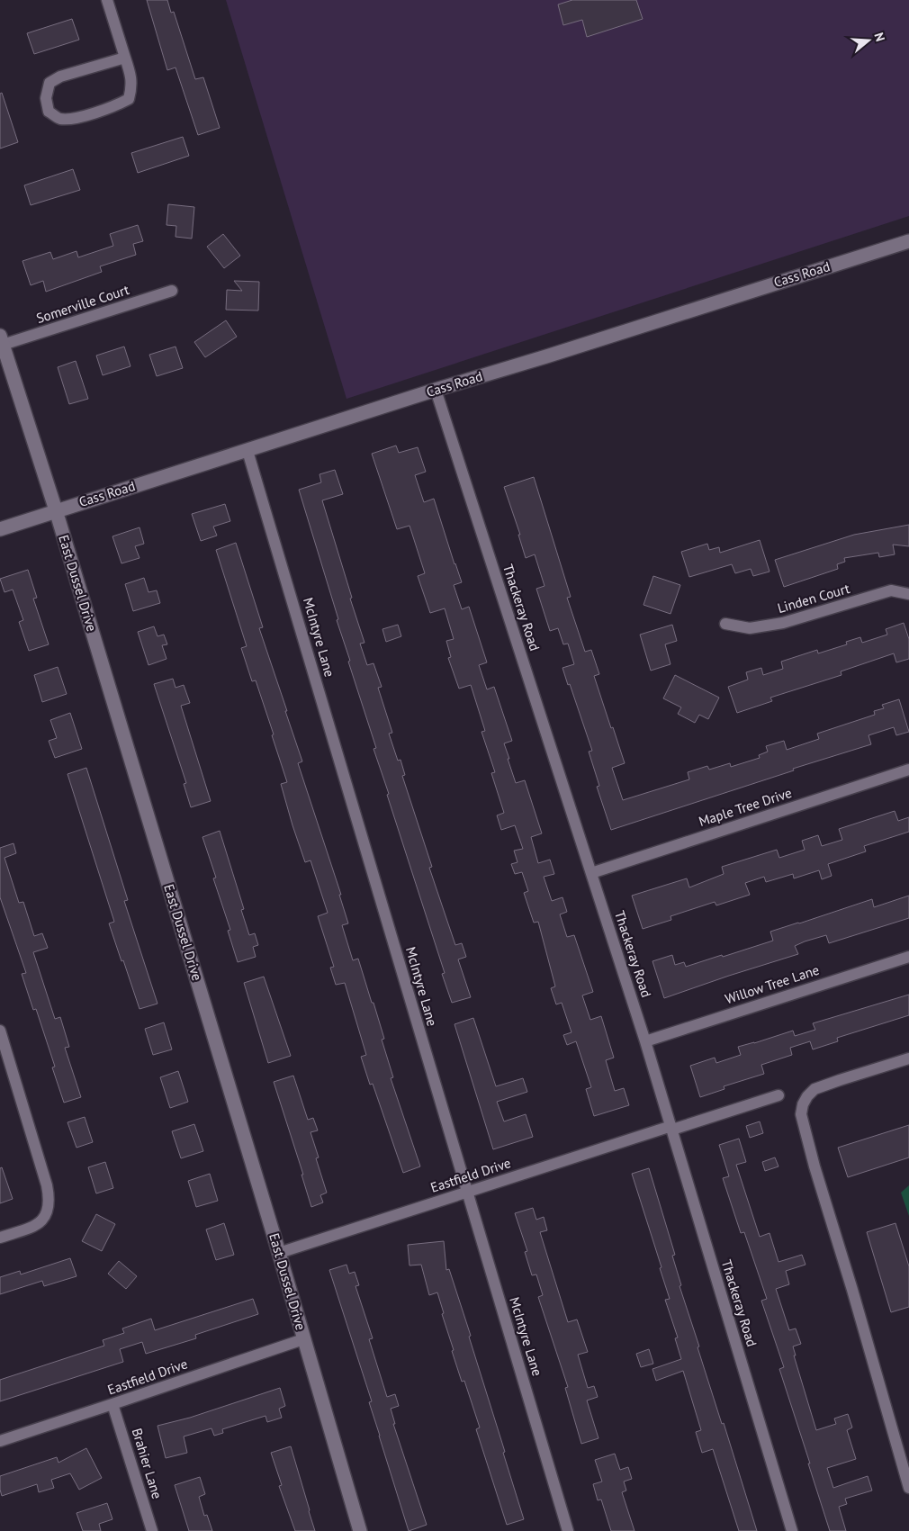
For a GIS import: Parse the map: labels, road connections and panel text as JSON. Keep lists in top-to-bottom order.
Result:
{
  "streets": {
    "street": [
      "Cass Road",
      "Somerville Court",
      "East Dussel Drive",
      "Linden Court",
      "Thackeray Road",
      "McIntyre Lane",
      "Maple Tree Drive",
      "Willow Tree Lane",
      "Eastfield Drive",
      "Brahier Lane"
    ]
  },
  "crossings": [
    ["Cass Road", "East Dussel Drive"],
    ["Cass Road", "Thackeray Road"],
    ["Cass Road", "McIntyre Lane"],
    ["Somerville Court", "East Dussel Drive"],
    ["East Dussel Drive", "Eastfield Drive"],
    ["Thackeray Road", "Maple Tree Drive"],
    ["Thackeray Road", "Willow Tree Lane"],
    ["Thackeray Road", "Eastfield Drive"],
    ["McIntyre Lane", "Eastfield Drive"],
    ["Eastfield Drive", "Brahier Lane"]
  ],
  "north": "right"
}
